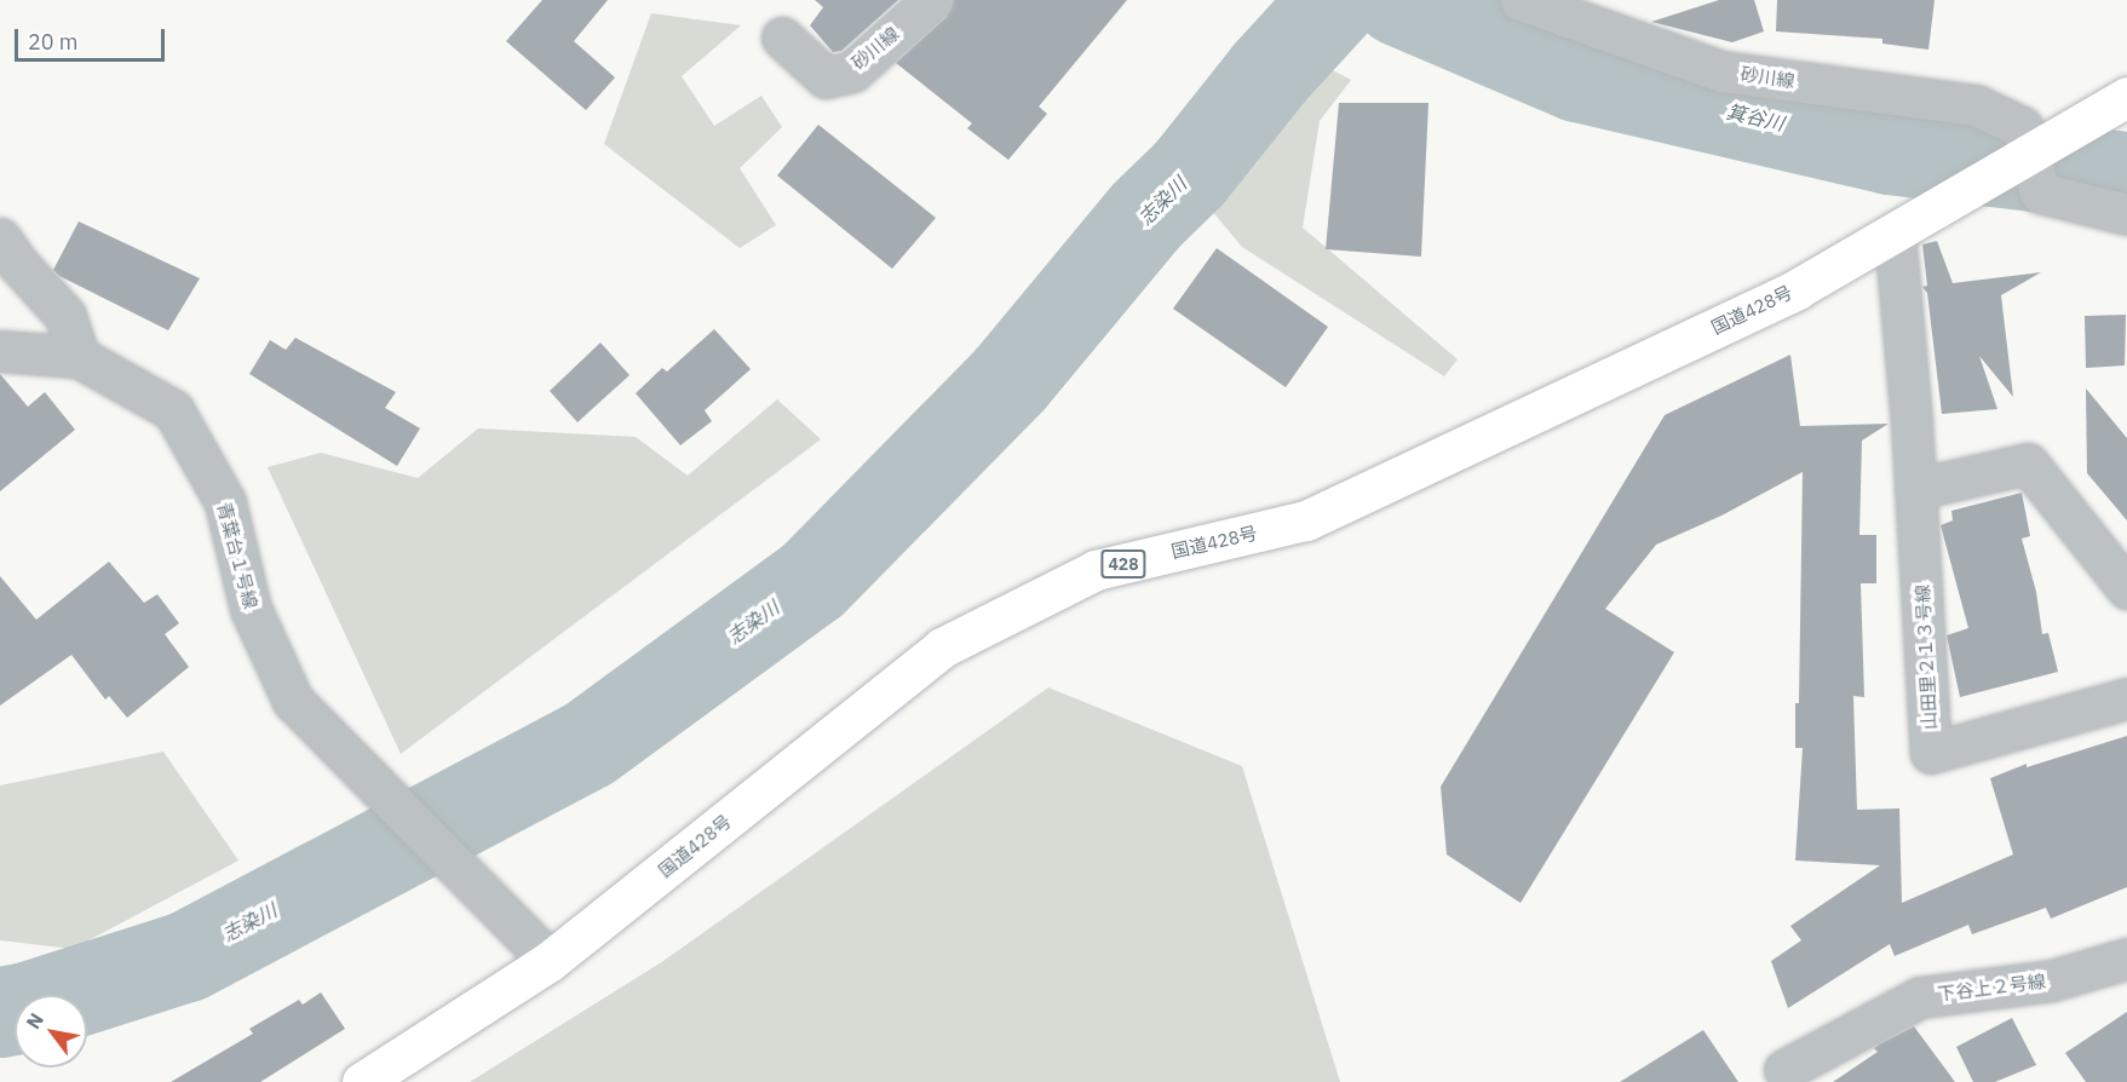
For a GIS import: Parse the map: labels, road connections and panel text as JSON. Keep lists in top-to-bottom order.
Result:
{
  "streets": {
    "highway": ["国道428号", "428"],
    "street": [
      "砂川線",
      "青葉台１号線",
      "山田里２１３号線",
      "下谷上２号線"
    ]
  },
  "crossings": [
    ["砂川線", "国道428号"],
    ["国道428号", "青葉台１号線"],
    ["国道428号", "山田里２１３号線"]
  ],
  "water": ["箕谷川", "志染川"],
  "scale_bar": "20 m",
  "north": "top left"
}
